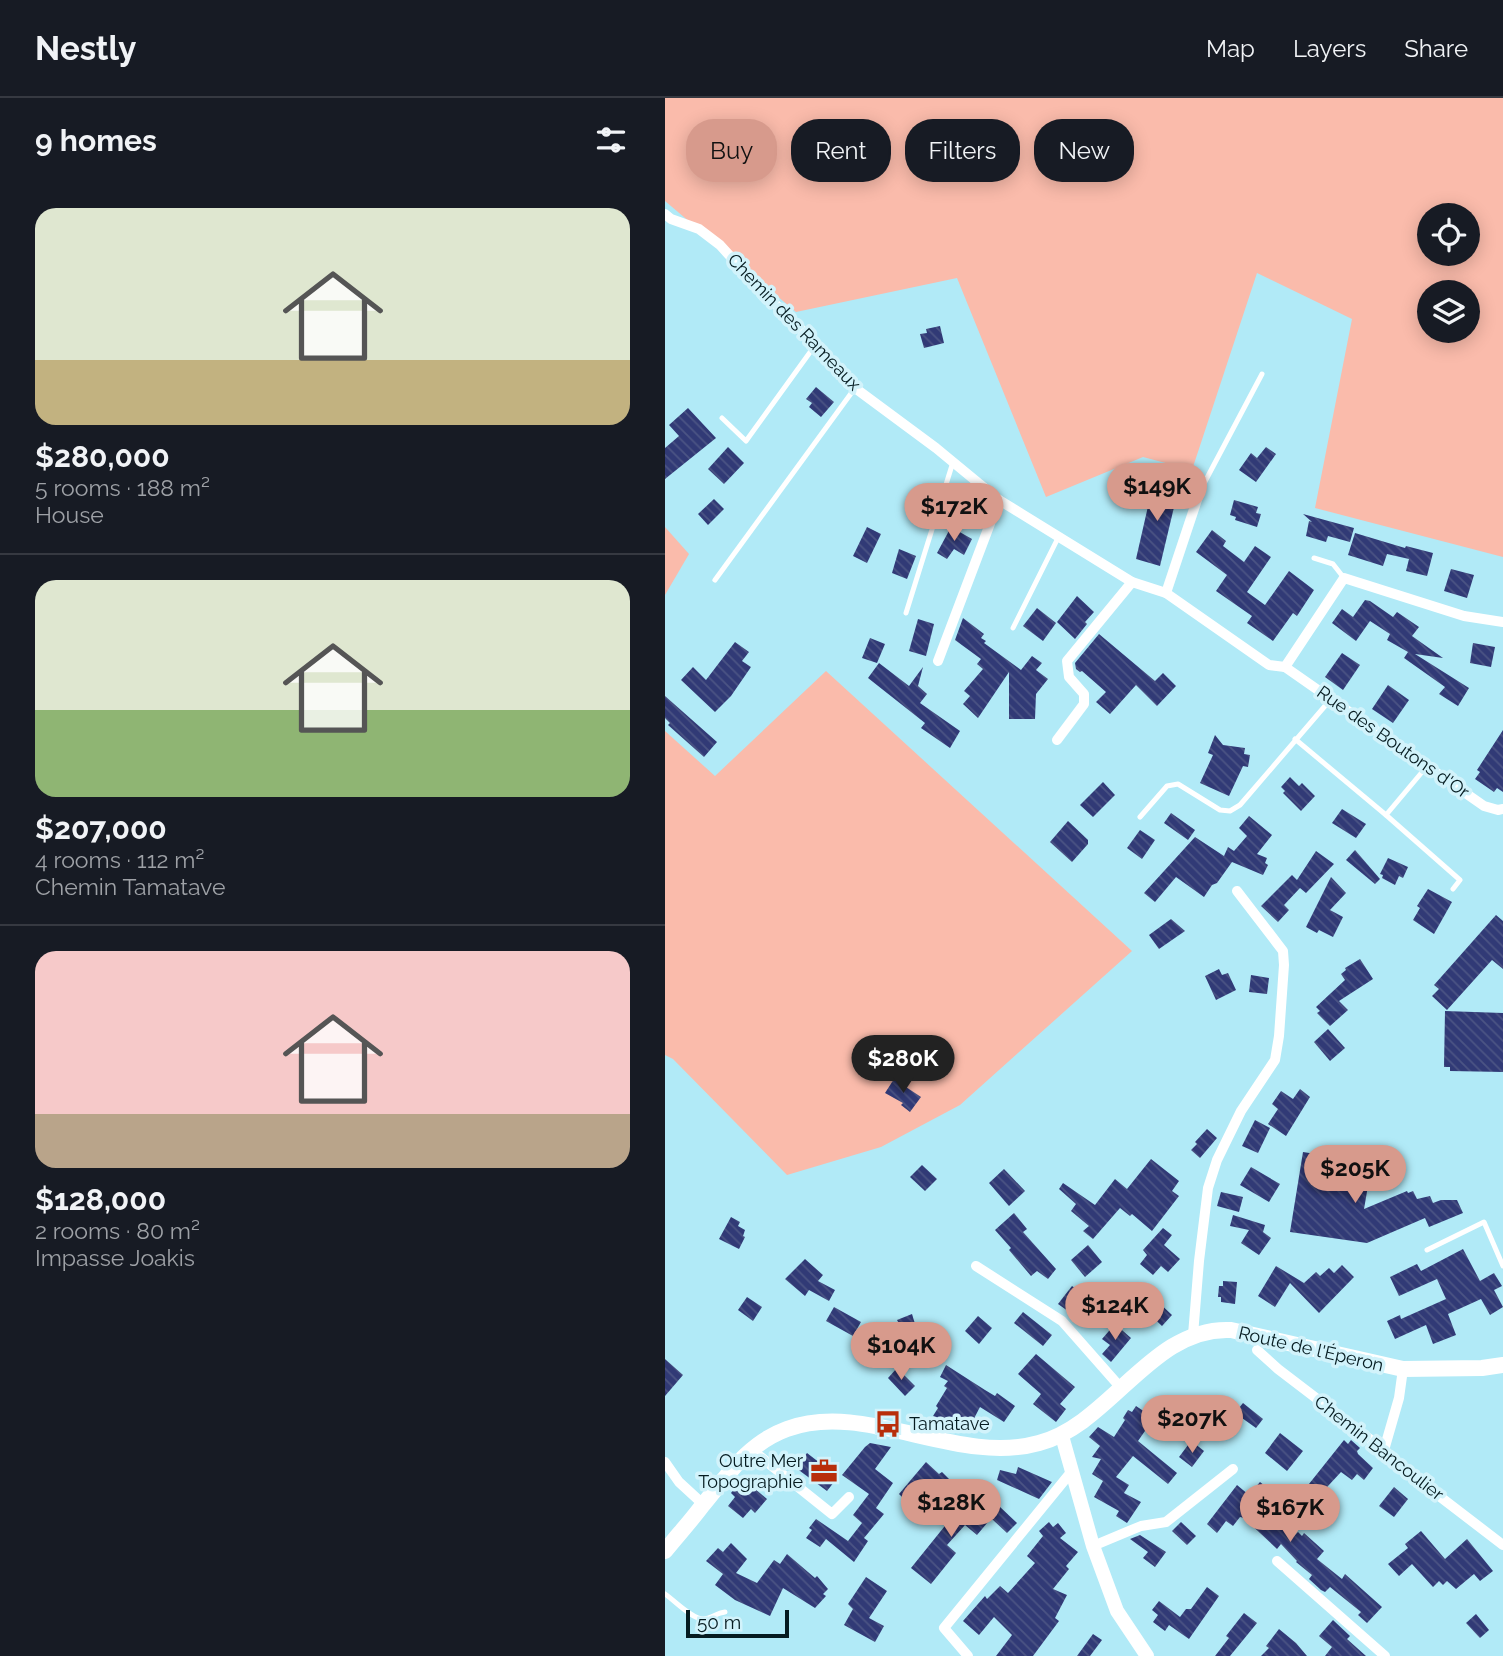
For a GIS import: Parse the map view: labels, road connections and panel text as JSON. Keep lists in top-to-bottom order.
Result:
{
  "streets": {
    "main road": ["Route de l'Éperon"],
    "street": ["Chemin des Rameaux", "Rue des Boutons d'Or", "Chemin Bancoulier"]
  },
  "crossings": [
    ["Chemin des Rameaux", "Rue des Boutons d'Or"]
  ],
  "places": {
    "bus stop": ["Tamatave"],
    "office": ["Outre Mer Topographie"]
  },
  "scale_bar": "50 m",
  "page": {
    "header": "Nestly",
    "nav": ["Map", "Layers", "Share"],
    "heading": "9 homes",
    "chip": [
      "Buy",
      "Rent",
      "Filters",
      "New"
    ],
    "list": [
      {
        "name": "$280,000",
        "note": "5 rooms · 188 m² · House"
      },
      {
        "name": "$207,000",
        "note": "4 rooms · 112 m² · Chemin Tamatave"
      },
      {
        "name": "$128,000",
        "note": "2 rooms · 80 m² · Impasse Joakis"
      }
    ],
    "price": [
      "$149K",
      "$172K",
      "$280K",
      "$205K",
      "$124K",
      "$104K",
      "$207K",
      "$128K",
      "$167K"
    ],
    "scale": "50 m"
  }
}
